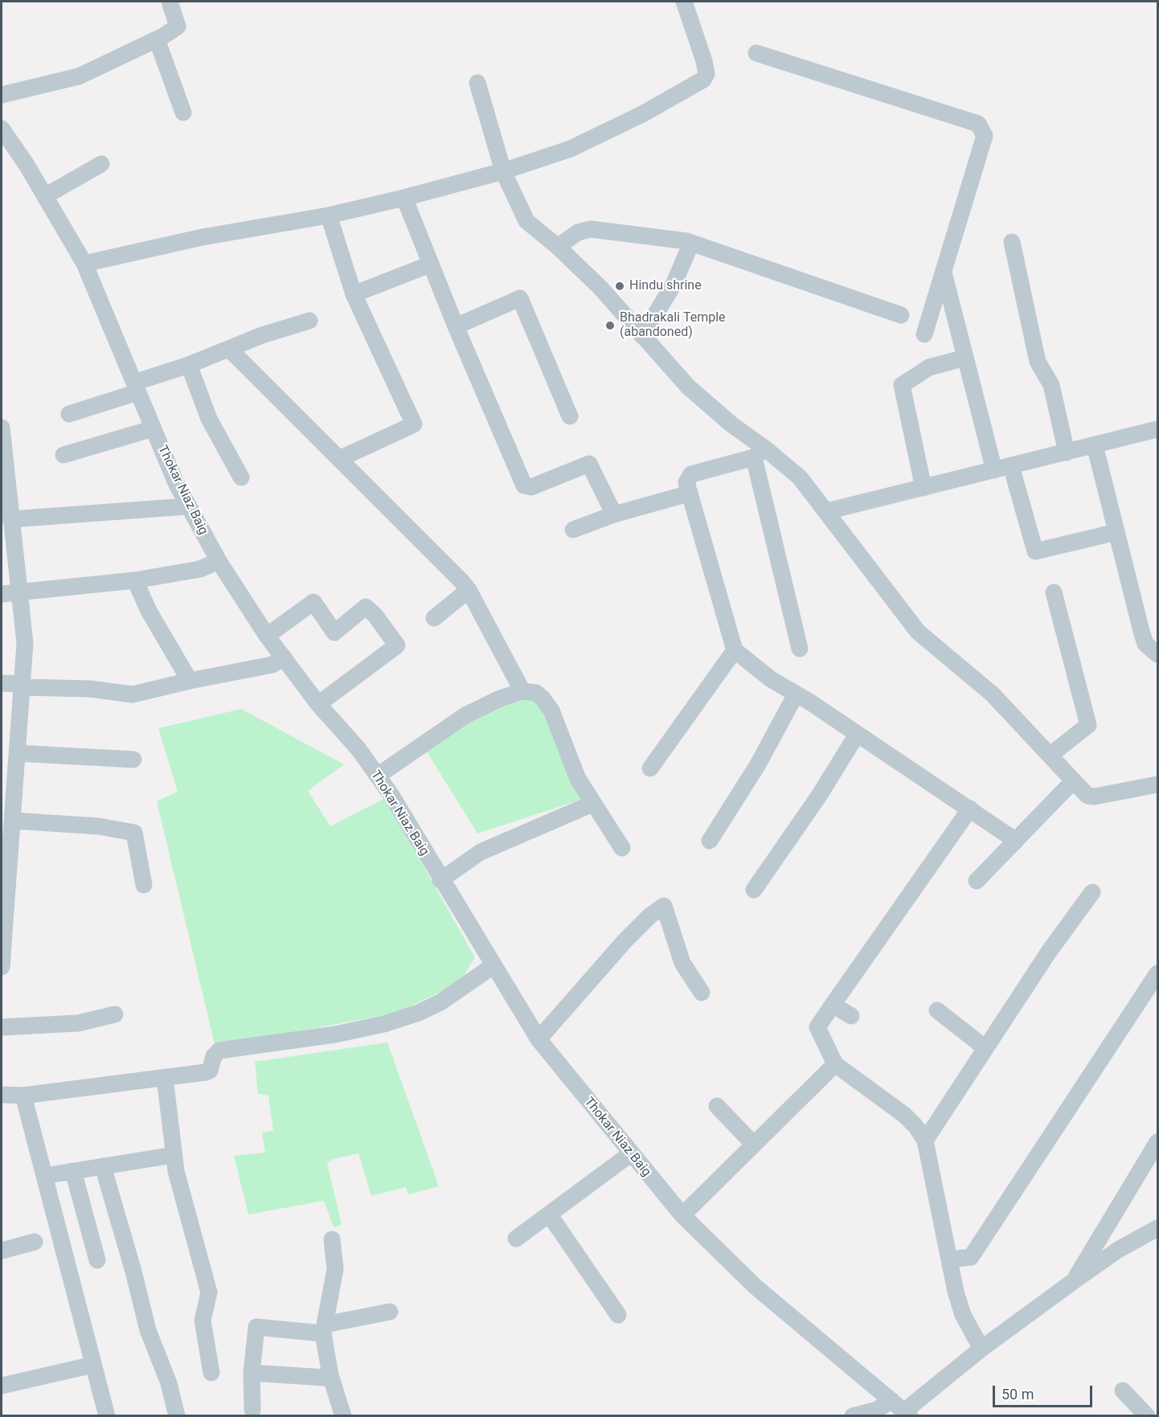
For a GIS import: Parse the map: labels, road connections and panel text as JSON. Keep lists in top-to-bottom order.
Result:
{
  "streets": {
    "street": ["Thokar Niaz Baig"]
  },
  "places": ["Hindu shrine", "Bhadrakali Temple (abandoned)"],
  "scale_bar": "50 m"
}
